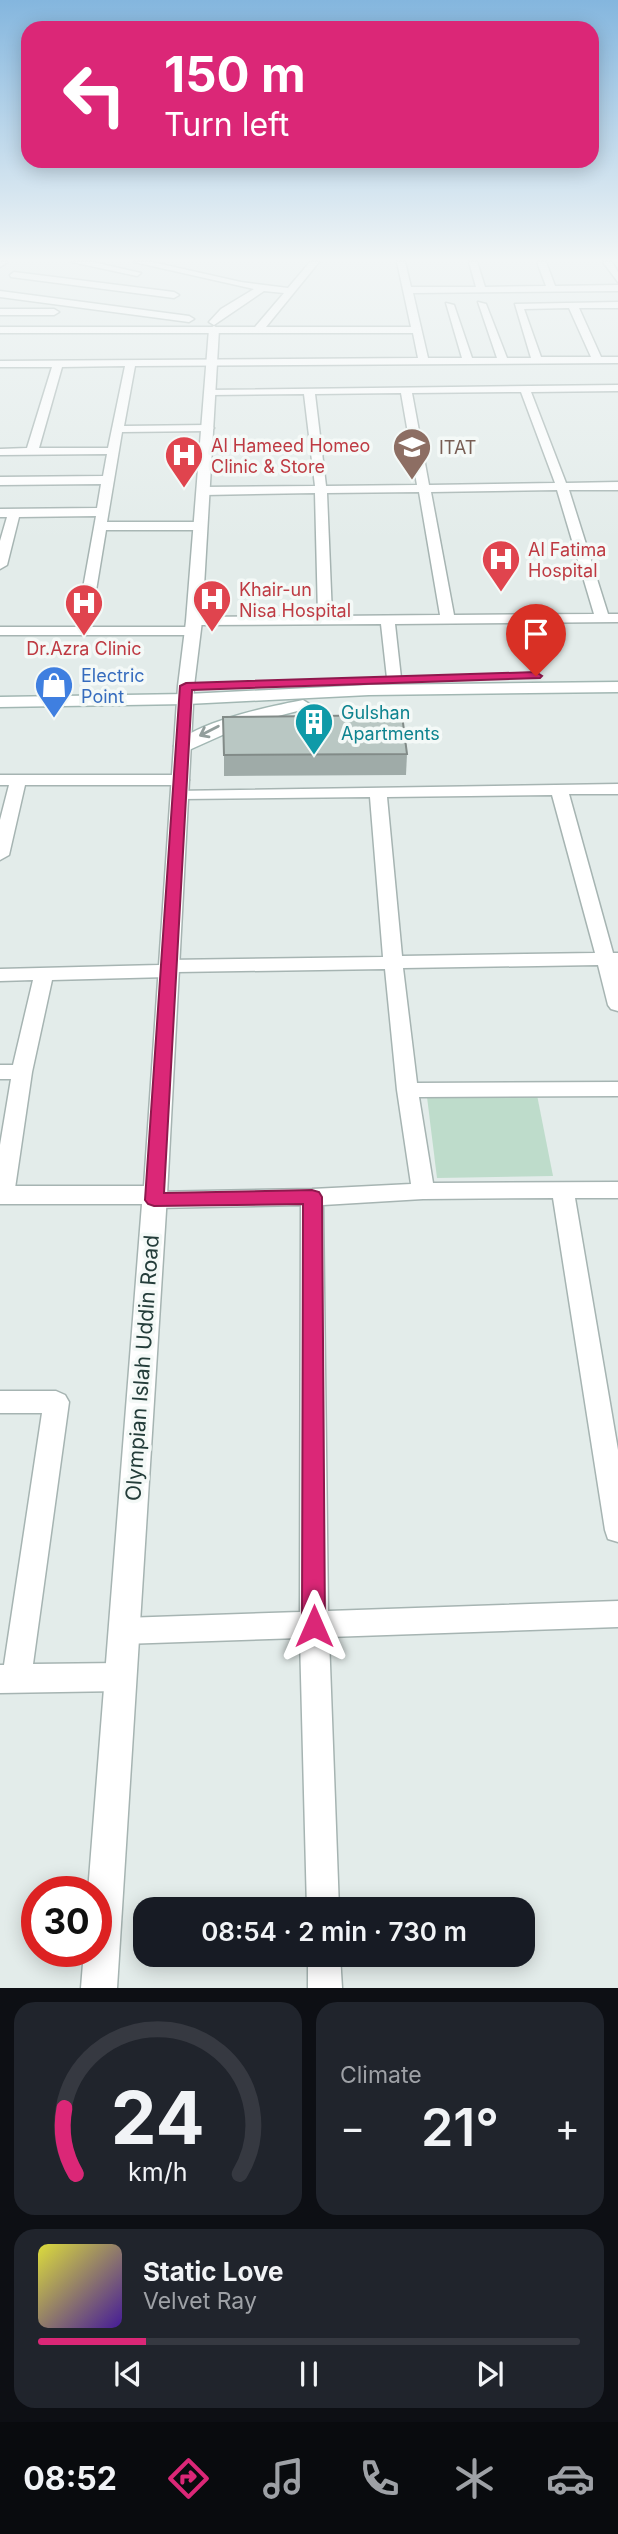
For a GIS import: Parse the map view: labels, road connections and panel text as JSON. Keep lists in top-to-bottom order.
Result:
{
  "streets": {
    "street": ["Olympian Islah Uddin Road"]
  },
  "places": {
    "school or university": ["ITAT"],
    "hospital": [
      "Al Hameed Homeo Clinic & Store",
      "Al Fatima Hospital",
      "Khair-un Nisa Hospital",
      "Dr.Azra Clinic"
    ],
    "shop": ["Electric Point"],
    "building": ["Gulshan Apartments"]
  },
  "page": {
    "turn": ["150 m", "Turn left"],
    "limit": "30",
    "trip": "08:54 · 2 min · 730 m",
    "tile": "Climate",
    "heat": ["−", "21°", "+"],
    "song": ["Static Love", "Velvet Ray"],
    "tabs": "08:52",
    "gauge": ["24", "km/h"]
  }
}
